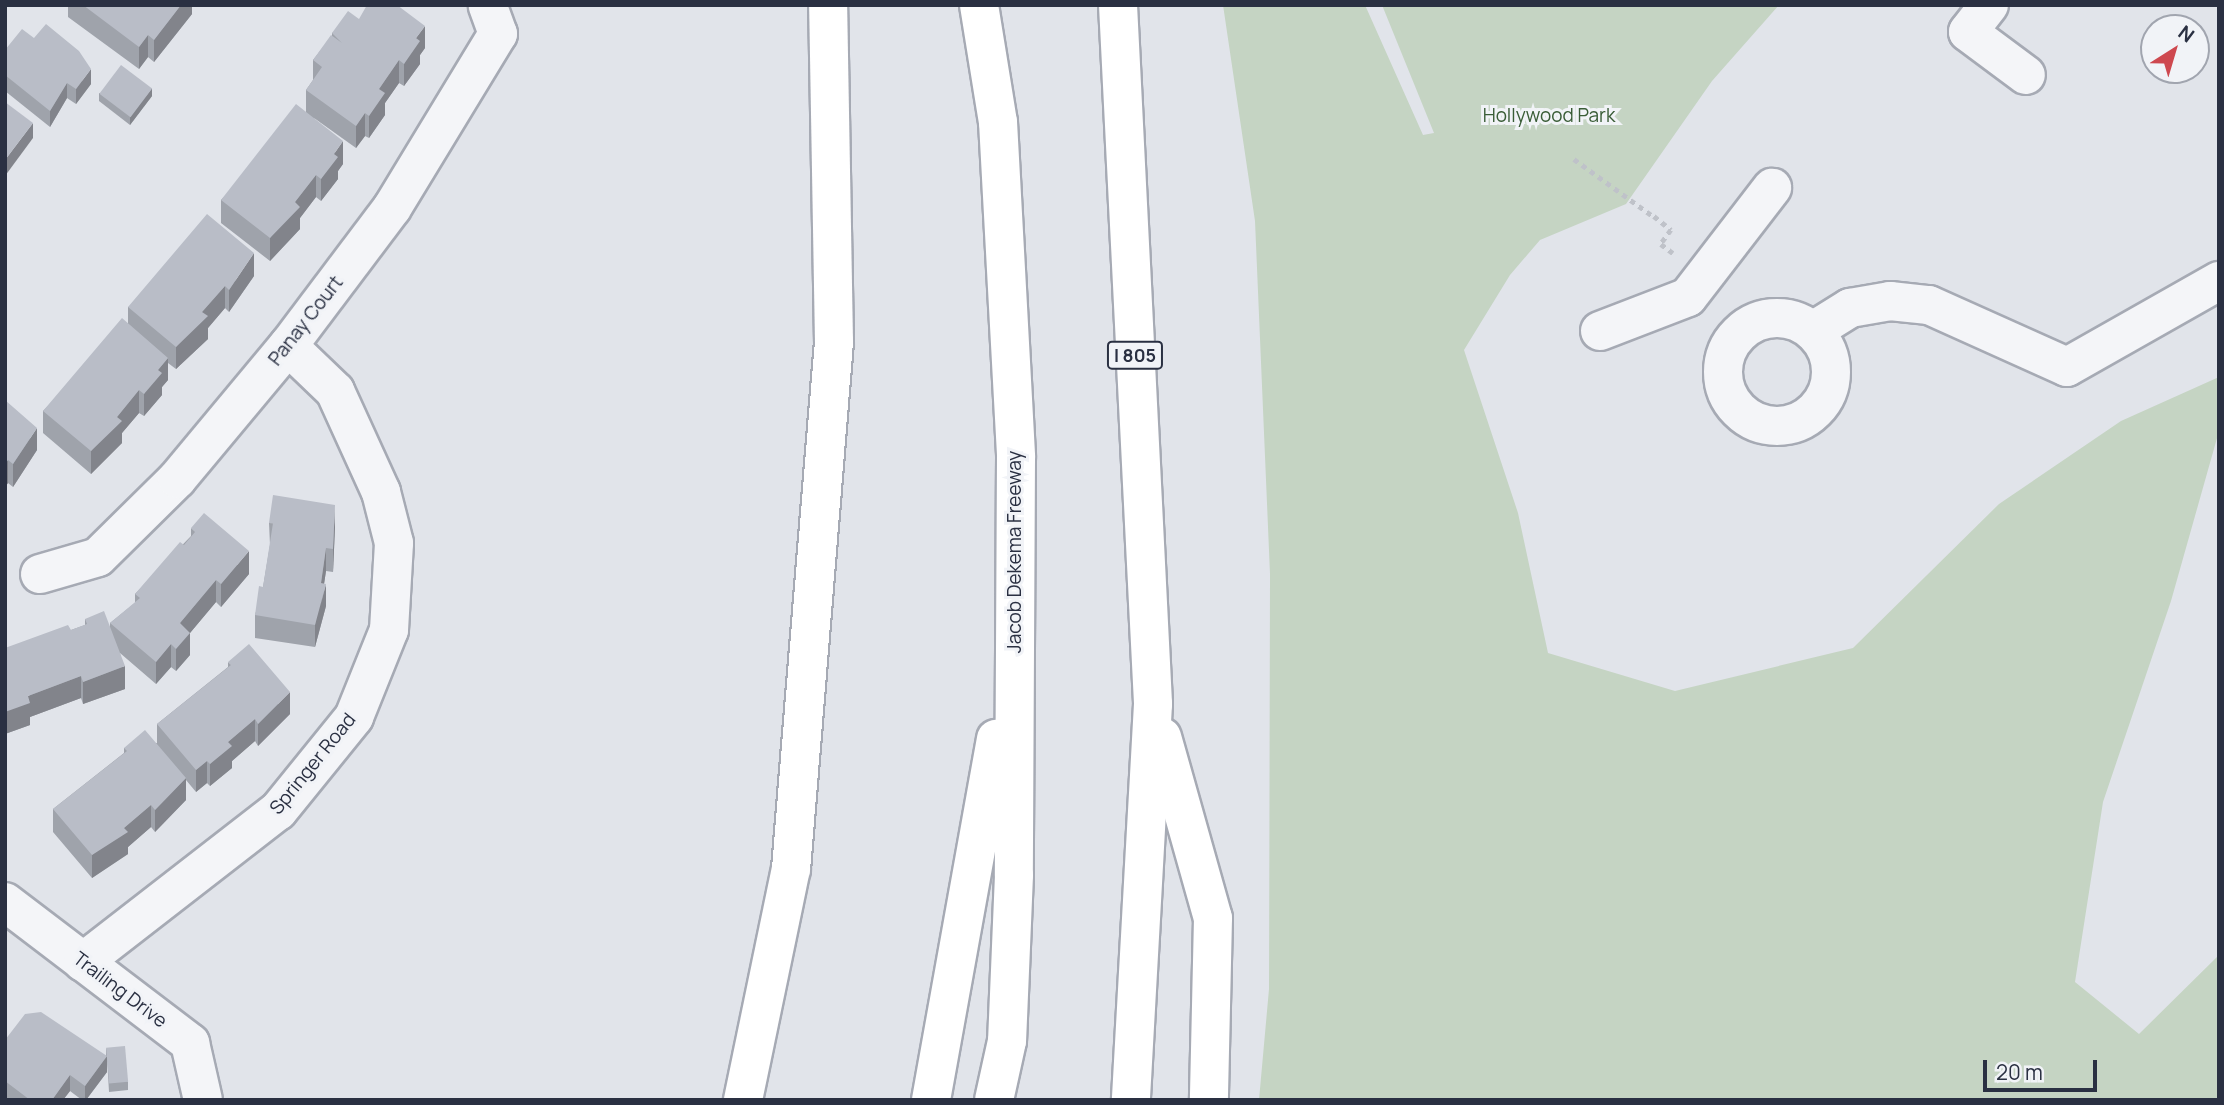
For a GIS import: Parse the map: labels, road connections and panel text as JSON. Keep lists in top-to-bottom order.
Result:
{
  "streets": {
    "highway": ["I 805", "Jacob Dekema Freeway"],
    "street": ["Panay Court", "Springer Road", "Trailing Drive"]
  },
  "crossings": [
    ["Panay Court", "Springer Road"],
    ["Springer Road", "Trailing Drive"]
  ],
  "parks": ["Hollywood Park"],
  "scale_bar": "20 m",
  "north": "top right"
}
